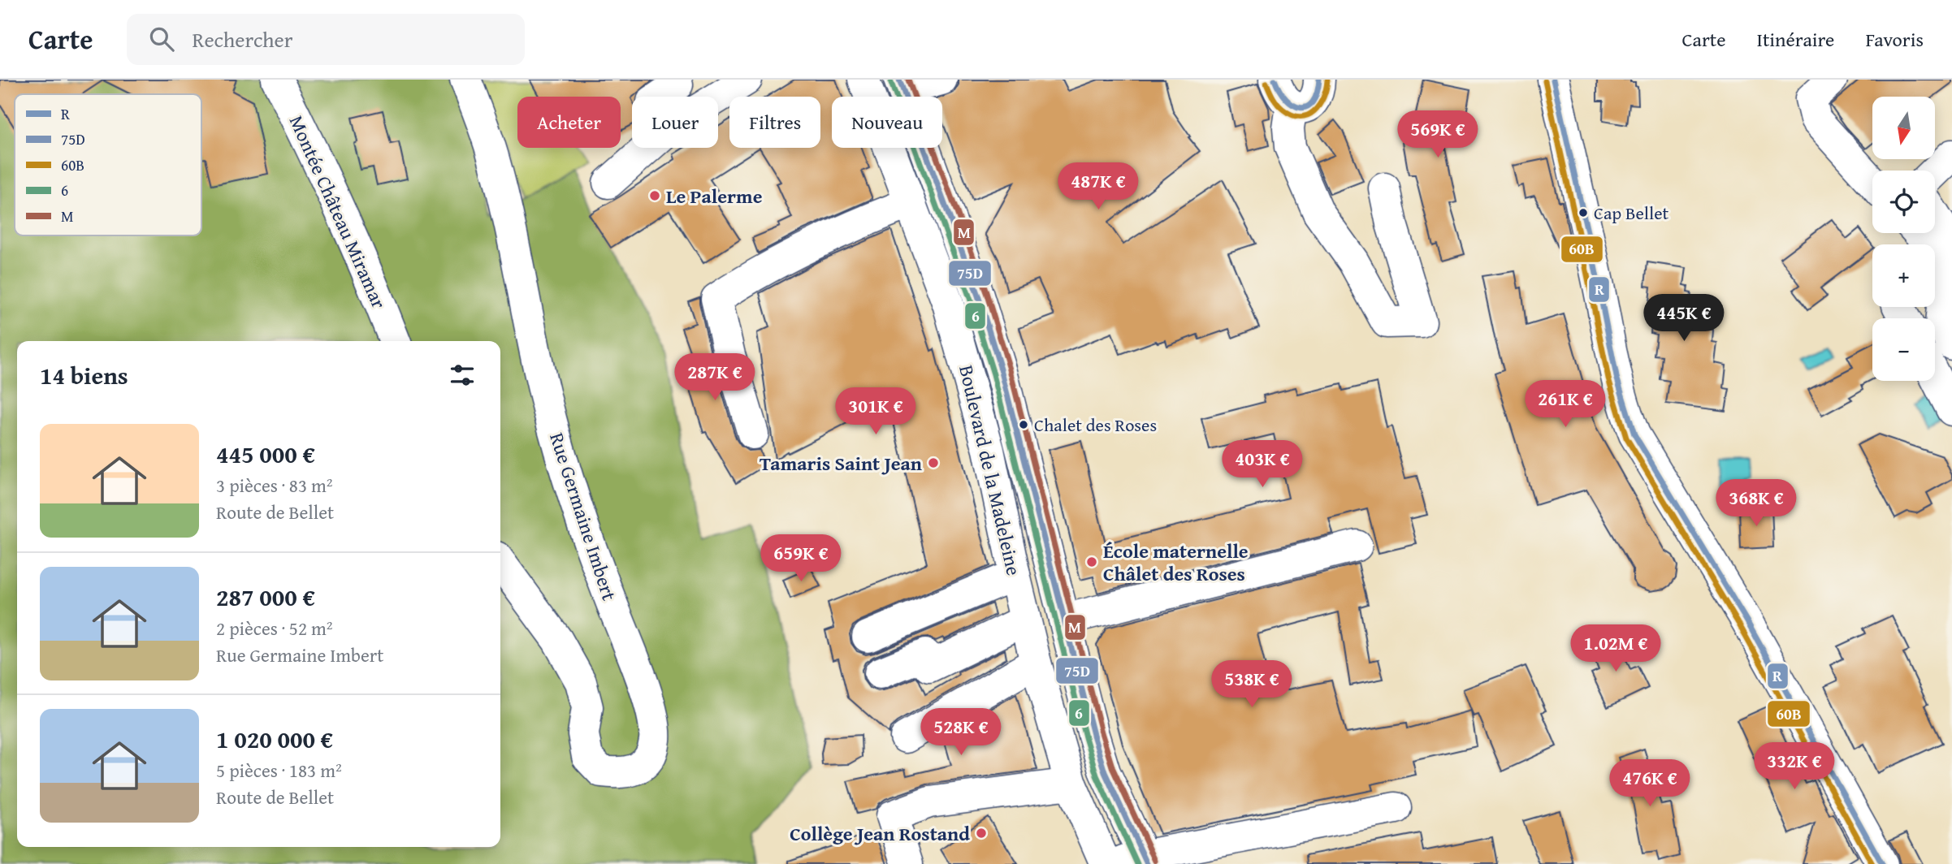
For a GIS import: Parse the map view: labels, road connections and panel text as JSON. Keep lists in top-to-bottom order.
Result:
{
  "streets": {
    "street": ["Montée Château Miramar", "Boulevard de la Madeleine", "Rue Germaine Imbert"]
  },
  "places": [
    "Le Palerme",
    "Cap Bellet",
    "Chalet des Roses",
    "Tamaris Saint Jean",
    "École maternelle Châlet des Roses",
    "Collège Jean Rostand"
  ],
  "lines": [
    "transit line R",
    "transit line 75D",
    "transit line M",
    "transit line 60B",
    "transit line 6"
  ],
  "legend": [
    "R",
    "75D",
    "60B",
    "6",
    "M"
  ],
  "north": "bottom",
  "page": {
    "header": "Carte",
    "search": "Rechercher",
    "nav": ["Carte", "Itinéraire", "Favoris"],
    "map_buttons": ["+", "−"],
    "chip": [
      "Acheter",
      "Louer",
      "Filtres",
      "Nouveau"
    ],
    "price": [
      "569K €",
      "487K €",
      "445K €",
      "287K €",
      "261K €",
      "301K €",
      "403K €",
      "368K €",
      "659K €",
      "1.02M €",
      "538K €",
      "528K €",
      "332K €",
      "476K €"
    ],
    "heading": "14 biens",
    "list": [
      {
        "name": "445 000 €",
        "note": "3 pièces · 83 m² · Route de Bellet"
      },
      {
        "name": "287 000 €",
        "note": "2 pièces · 52 m² · Rue Germaine Imbert"
      },
      {
        "name": "1 020 000 €",
        "note": "5 pièces · 183 m² · Route de Bellet"
      }
    ]
  }
}
